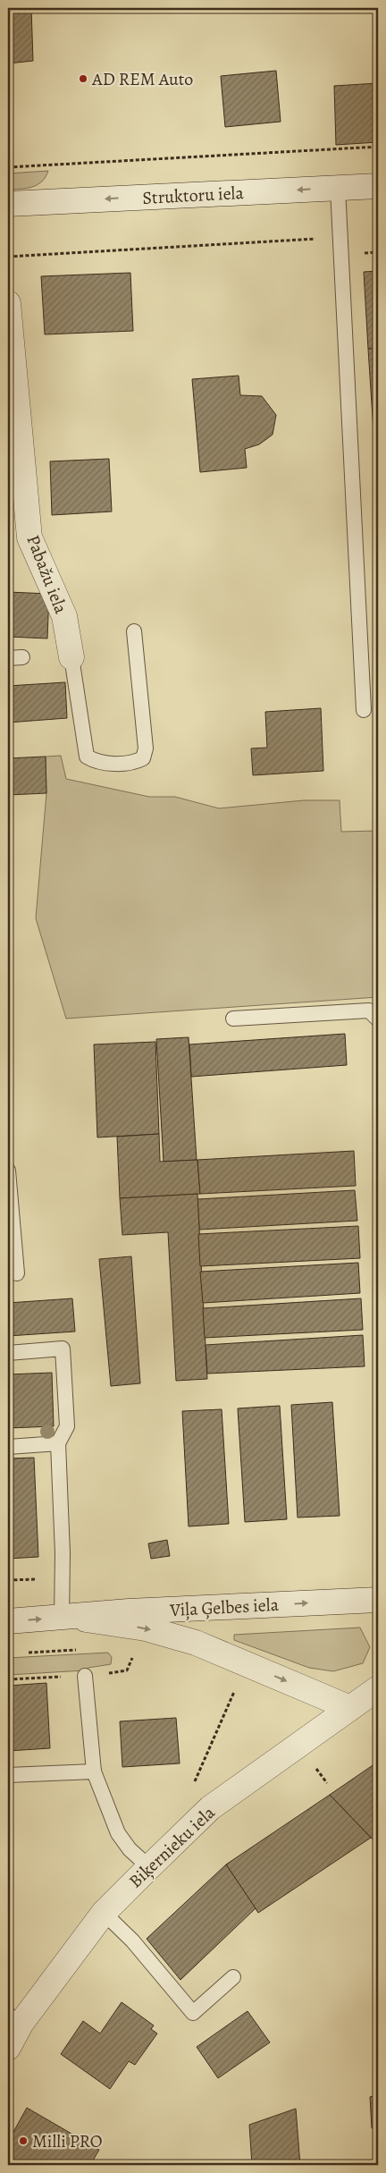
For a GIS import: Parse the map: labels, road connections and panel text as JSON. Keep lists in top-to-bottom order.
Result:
{
  "streets": {
    "street": [
      "Struktoru iela",
      "Pabažu iela",
      "Viļa Ģelbes iela",
      "Biķernieku iela"
    ]
  },
  "crossings": [
    ["Viļa Ģelbes iela", "Biķernieku iela"]
  ],
  "one_way": ["Struktoru iela", "Viļa Ģelbes iela"],
  "places": ["AD REM Auto", "Milli PRO"]
}
